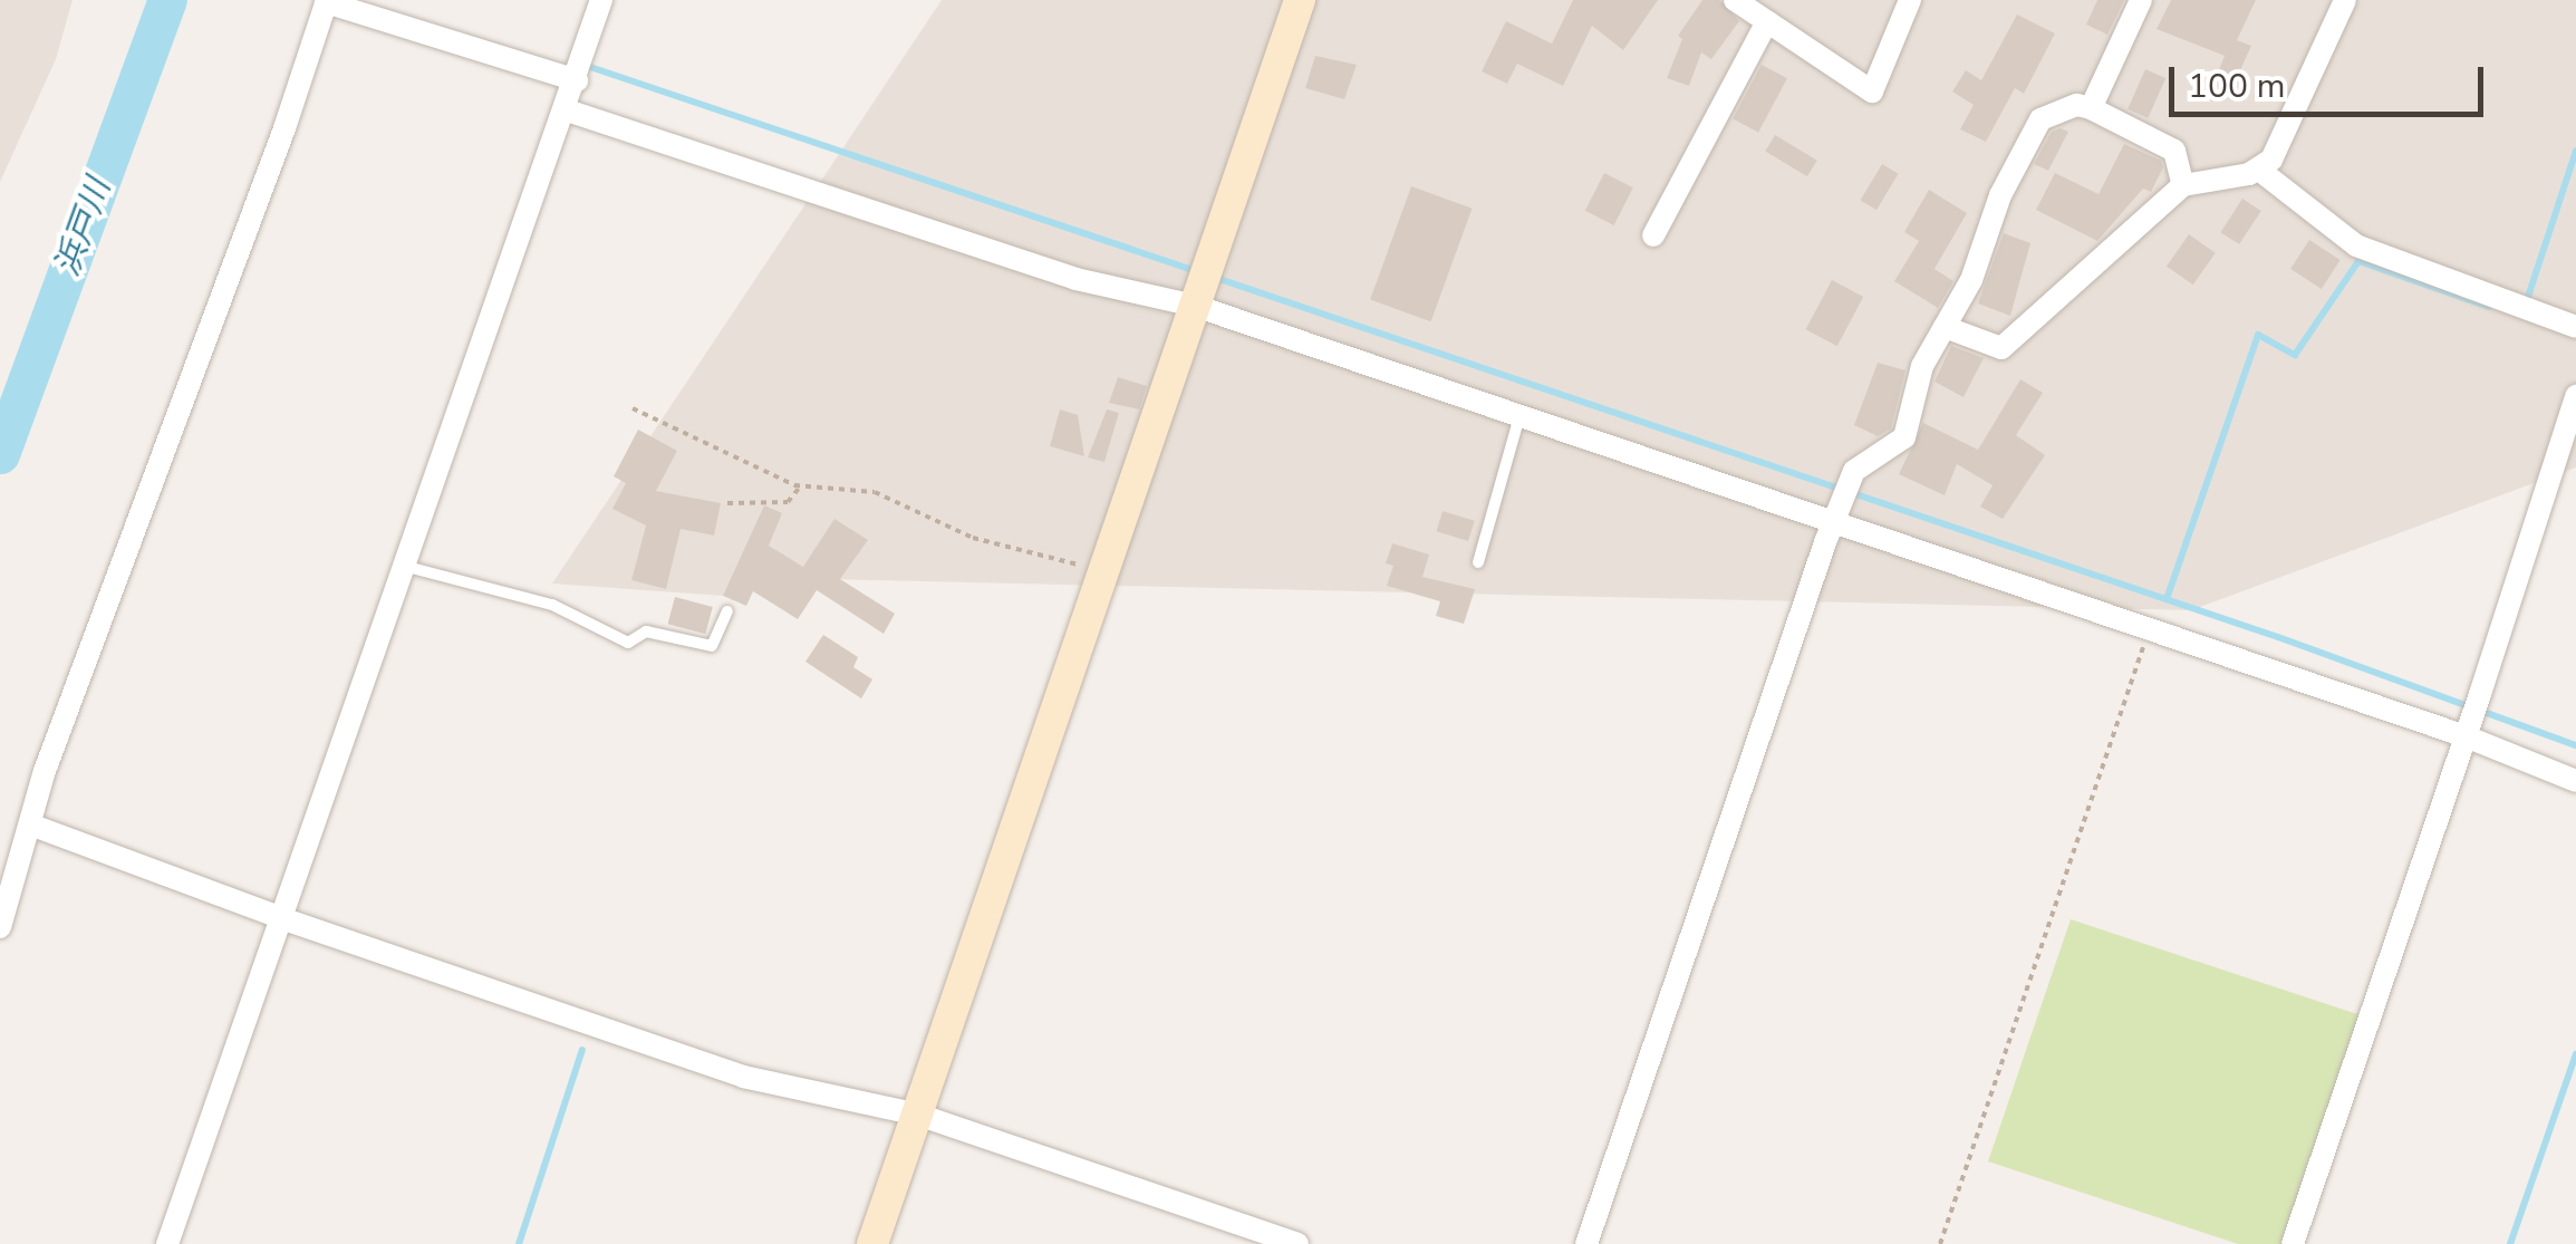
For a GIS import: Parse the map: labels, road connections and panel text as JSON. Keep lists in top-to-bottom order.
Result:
{
  "water": ["浜戸川"],
  "scale_bar": "100 m"
}
